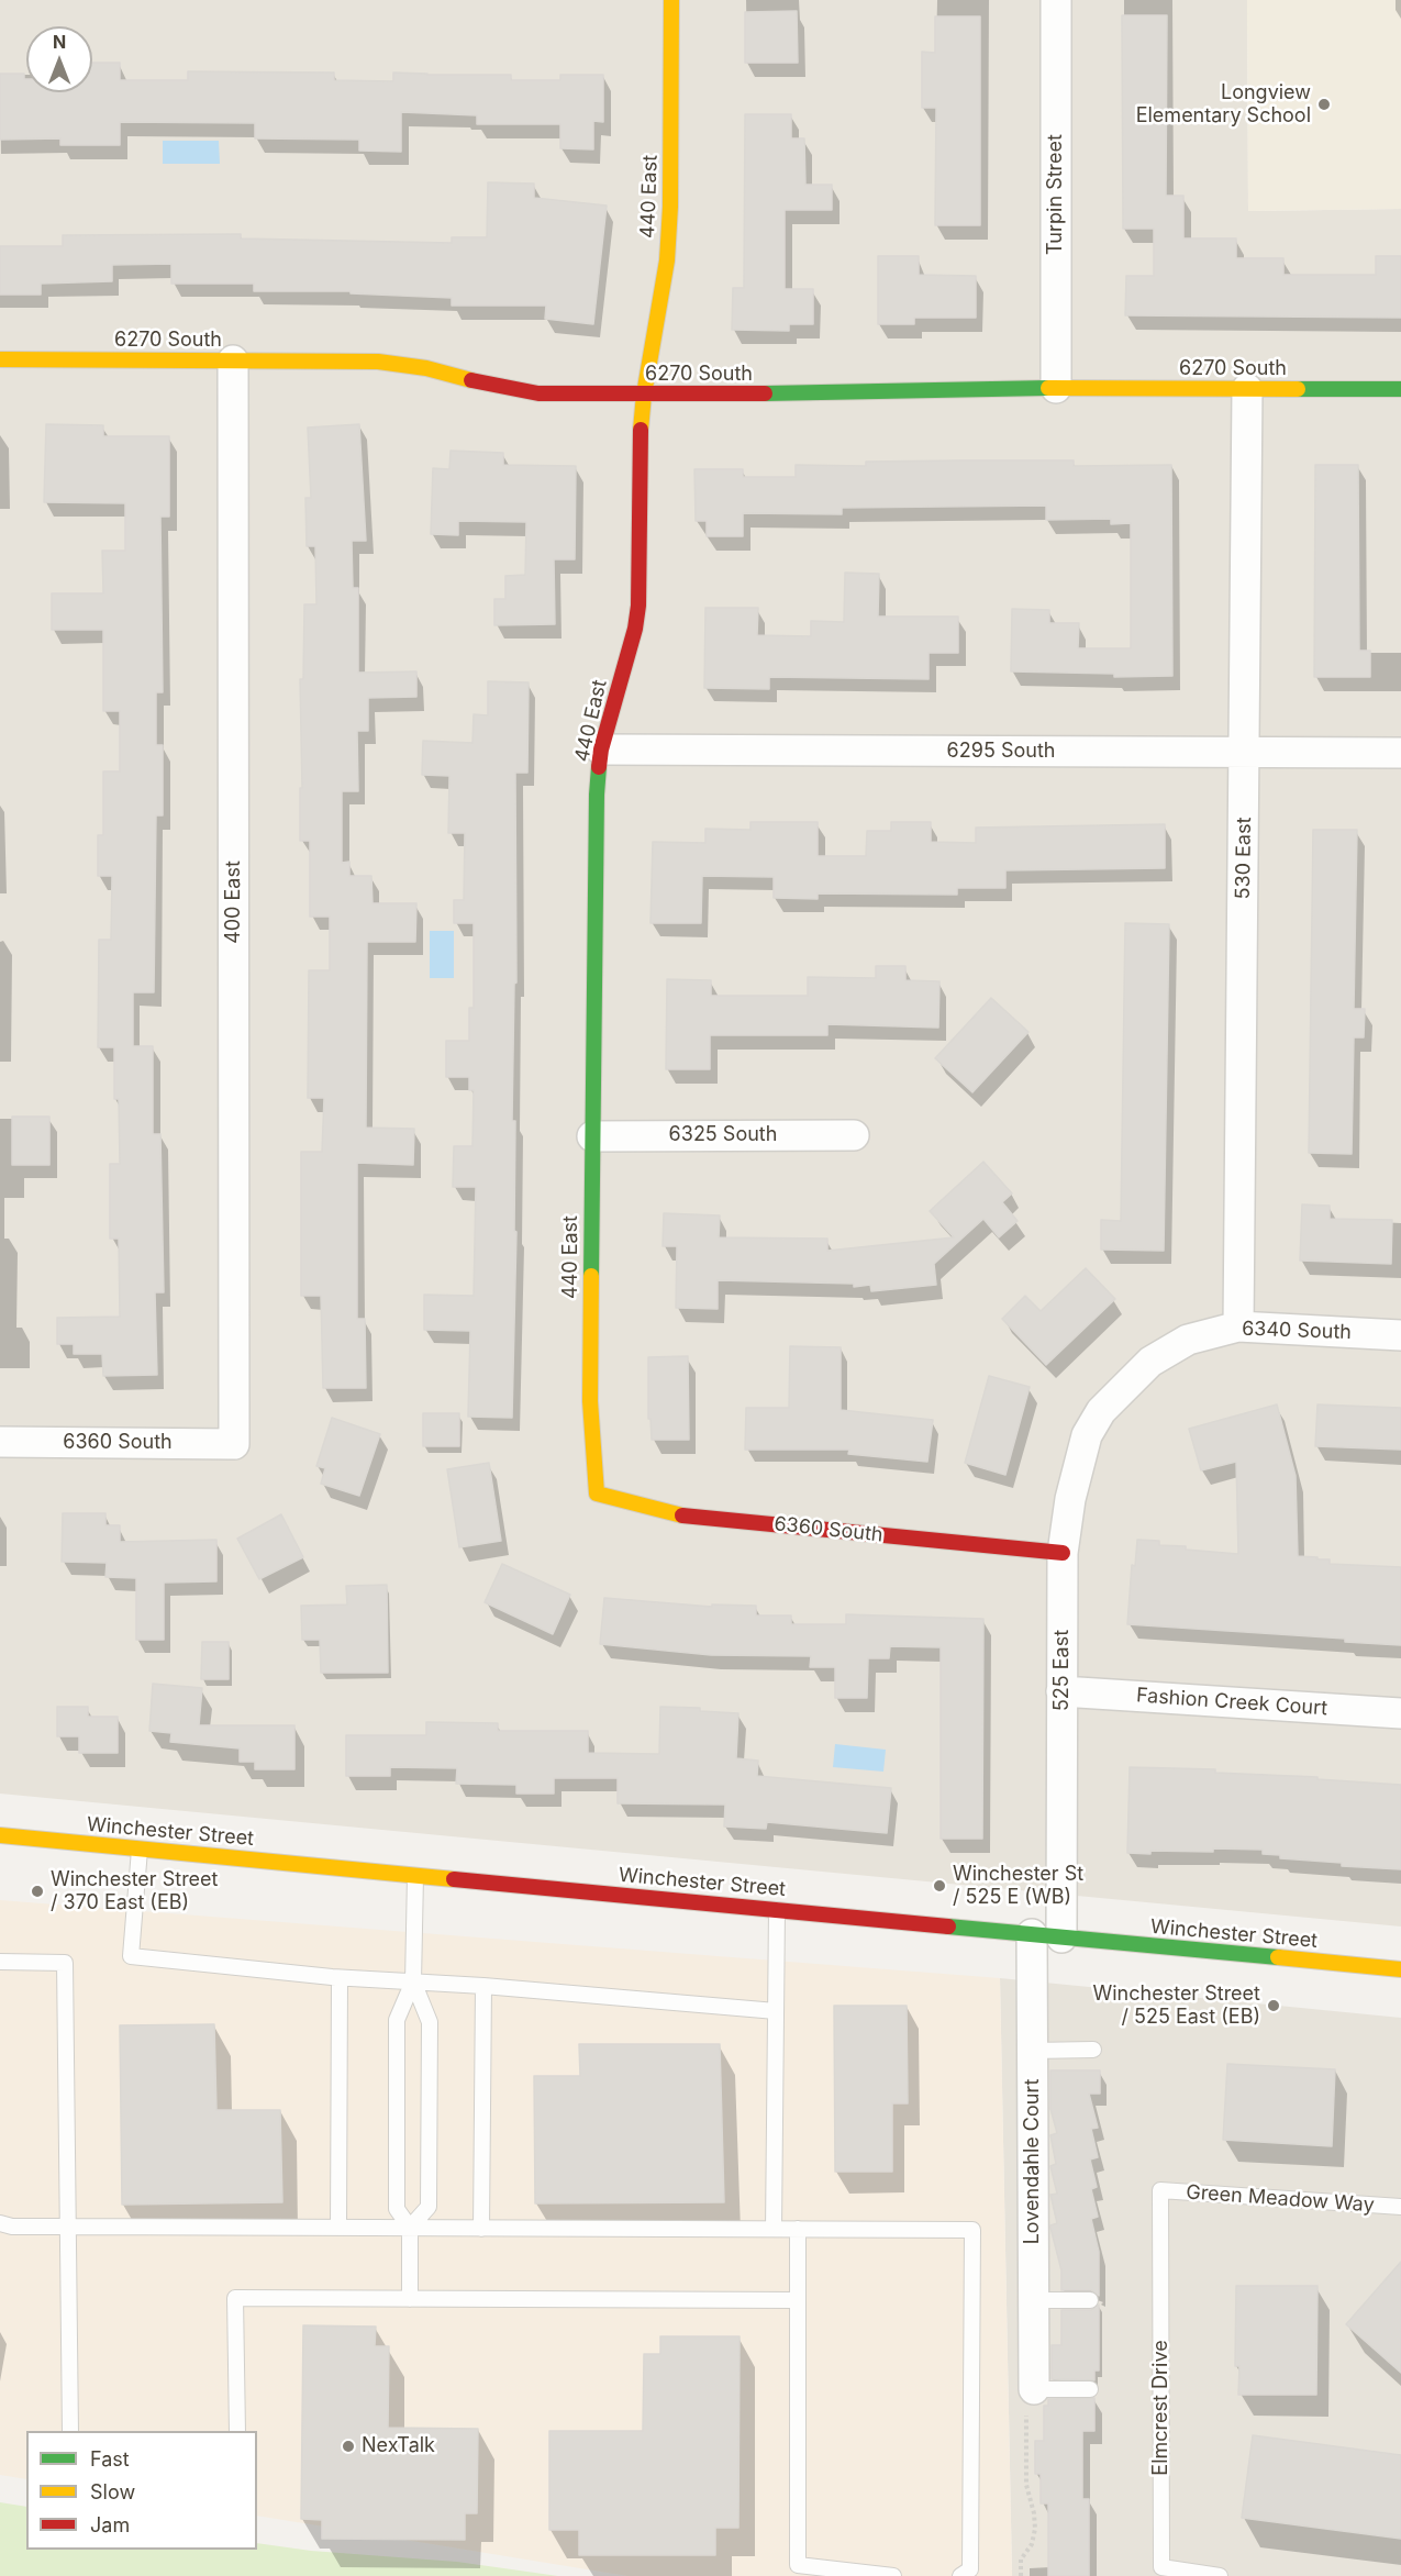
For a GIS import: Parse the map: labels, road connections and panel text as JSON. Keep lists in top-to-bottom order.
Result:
{
  "streets": {
    "street": [
      "Turpin Street",
      "440 East",
      "6270 South",
      "6295 South",
      "530 East",
      "400 East",
      "6325 South",
      "6340 South",
      "6360 South",
      "525 East",
      "Fashion Creek Court",
      "Winchester Street",
      "Lovendahle Court"
    ],
    "lane": ["Green Meadow Way", "Elmcrest Drive"]
  },
  "crossings": [
    ["Turpin Street", "6270 South"],
    ["440 East", "6270 South"],
    ["440 East", "6295 South"],
    ["440 East", "6325 South"],
    ["440 East", "6360 South"],
    ["6270 South", "530 East"],
    ["6270 South", "400 East"],
    ["6295 South", "530 East"],
    ["530 East", "6340 South"],
    ["400 East", "6360 South"],
    ["6340 South", "525 East"],
    ["6360 South", "525 East"],
    ["525 East", "Fashion Creek Court"],
    ["525 East", "Winchester Street"],
    ["Winchester Street", "Lovendahle Court"],
    ["Green Meadow Way", "Elmcrest Drive"]
  ],
  "places": [
    "Longview Elementary School",
    "Winchester St / 525 E (WB)",
    "Winchester Street / 370 East (EB)",
    "Winchester Street / 525 East (EB)",
    "NexTalk"
  ],
  "legend": ["Fast", "Slow", "Jam"],
  "north": "top"
}
